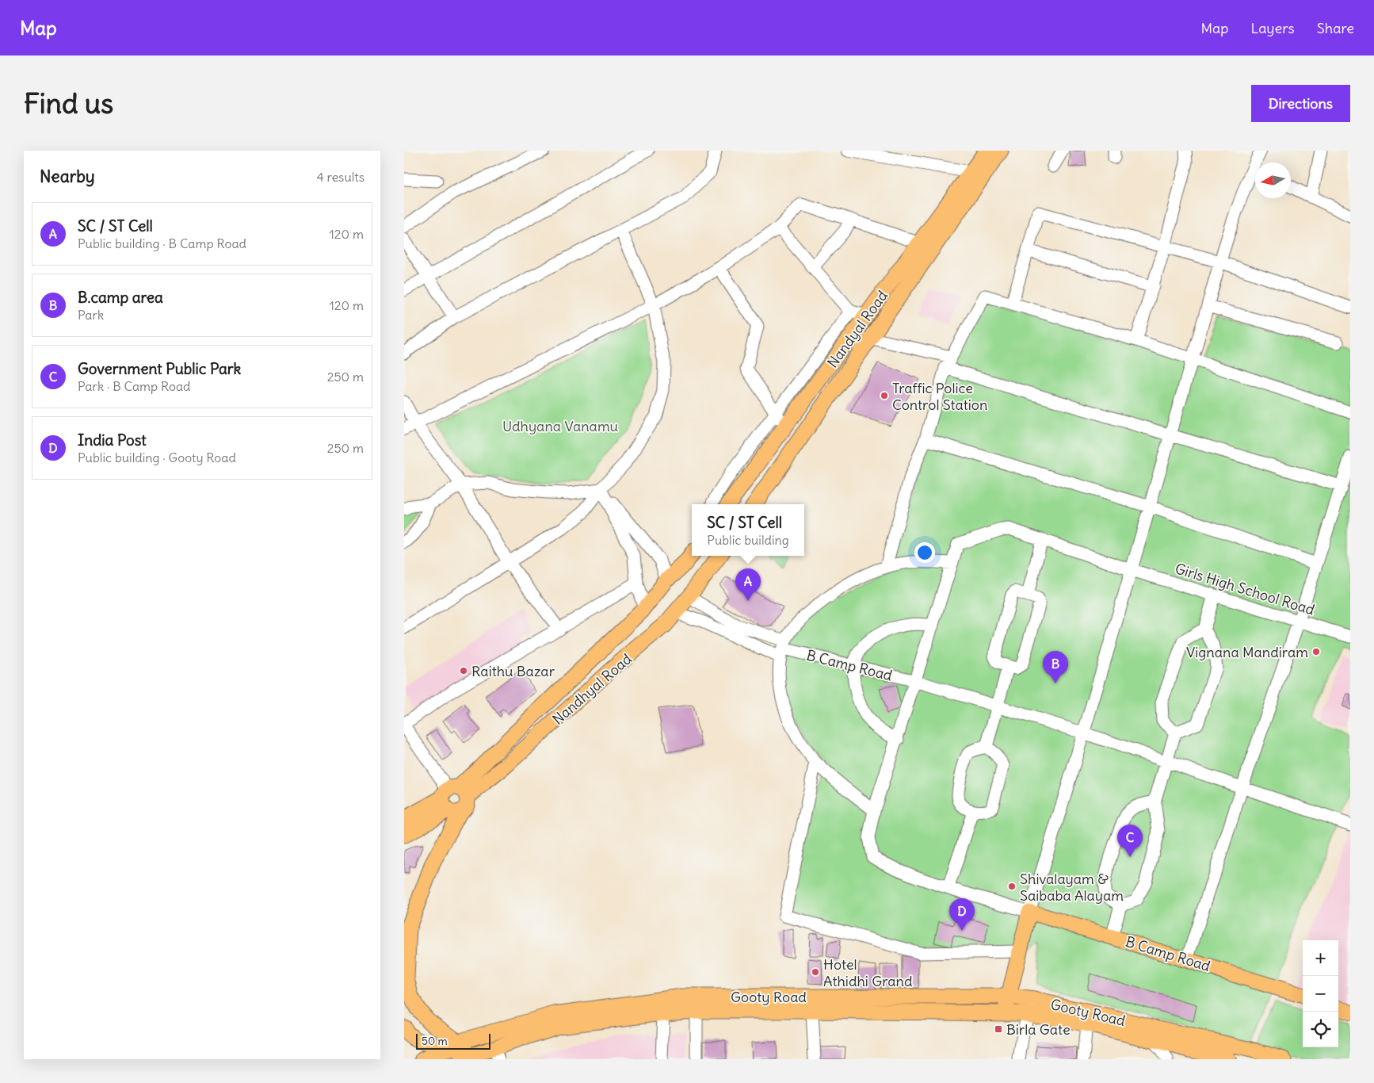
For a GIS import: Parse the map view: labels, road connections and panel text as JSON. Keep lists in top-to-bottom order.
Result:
{
  "streets": {
    "main road": [
      "Nandyal Road",
      "B Camp Road",
      "Nandhyal Road",
      "Gooty Road"
    ],
    "street": ["Girls High School Road"]
  },
  "crossings": [
    ["B Camp Road", "Nandhyal Road"]
  ],
  "parks": ["Udhyana Vanamu"],
  "places": {
    "other": [
      "Traffic Police Control Station",
      "Vignana Mandiram",
      "Raithu Bazar",
      "Shivalayam & Saibaba Alayam",
      "Hotel Athidhi Grand"
    ],
    "transit": ["Birla Gate"]
  },
  "scale_bar": "50 m",
  "north": "left",
  "page": {
    "header": "Map",
    "nav": ["Map", "Layers", "Share"],
    "buttons": "Directions",
    "title": "Find us",
    "heading": ["Nearby", "4 results"],
    "list": [
      {
        "mark": "A",
        "name": "SC / ST Cell",
        "note": "Public building · B Camp Road",
        "value": "120 m"
      },
      {
        "mark": "B",
        "name": "B.camp area",
        "note": "Park",
        "value": "120 m"
      },
      {
        "mark": "C",
        "name": "Government Public Park",
        "note": "Park · B Camp Road",
        "value": "250 m"
      },
      {
        "mark": "D",
        "name": "India Post",
        "note": "Public building · Gooty Road",
        "value": "250 m"
      }
    ],
    "popup": ["SC / ST Cell", "Public building"],
    "pins": [
      "A",
      "B",
      "C",
      "D"
    ],
    "map_buttons": ["+", "−"],
    "scale": "50 m"
  }
}
